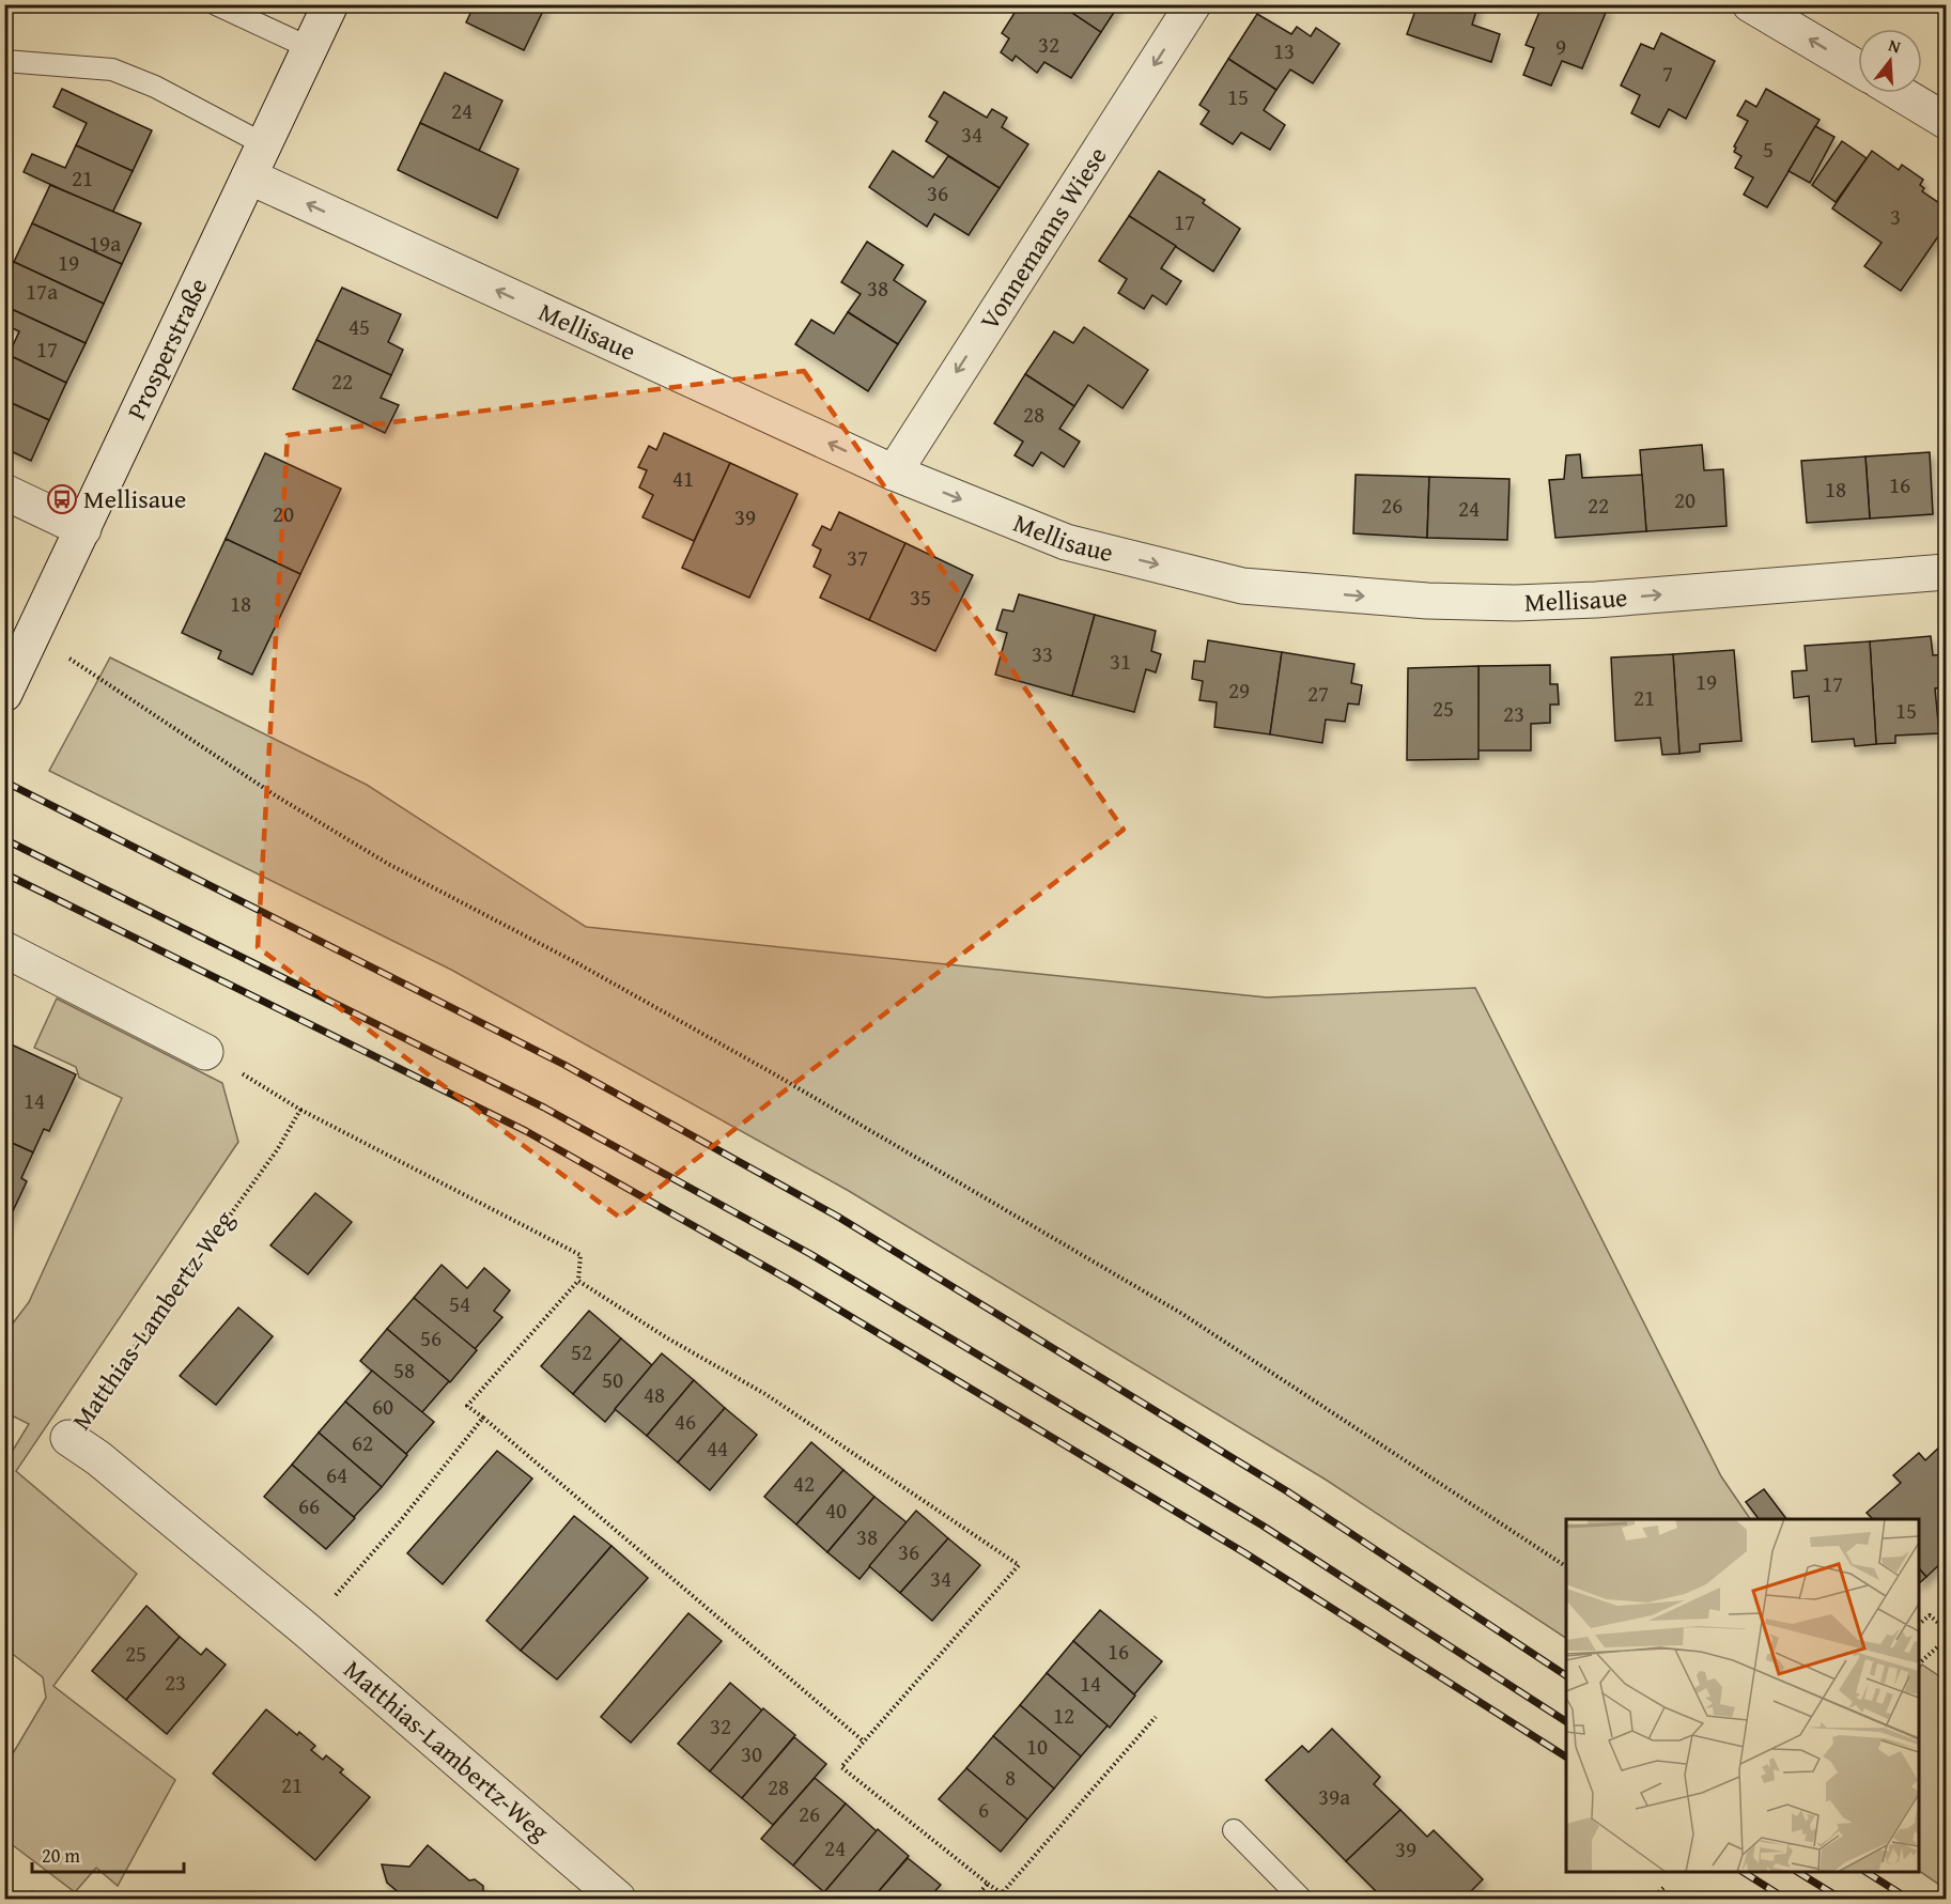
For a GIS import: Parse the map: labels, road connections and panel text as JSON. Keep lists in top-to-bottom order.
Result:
{
  "streets": {
    "street": [
      "Vonnemanns Wiese",
      "Mellisaue",
      "Prosperstraße",
      "Matthias-Lambertz-Weg"
    ]
  },
  "crossings": [
    ["Vonnemanns Wiese", "Mellisaue"],
    ["Mellisaue", "Prosperstraße"]
  ],
  "one_way": ["Vonnemanns Wiese"],
  "places": {
    "bus stop": ["Mellisaue"]
  },
  "house_numbers": [
    "32",
    "9",
    "13",
    "7",
    "15",
    "24",
    "34",
    "5",
    "21",
    "36",
    "3",
    "17",
    "19a",
    "19",
    "38",
    "17a",
    "45",
    "17",
    "22",
    "28",
    "41",
    "16",
    "18",
    "20",
    "26",
    "22",
    "24",
    "20",
    "39",
    "37",
    "35",
    "18",
    "33",
    "31",
    "19",
    "17",
    "29",
    "27",
    "21",
    "25",
    "15",
    "23",
    "14",
    "54",
    "56",
    "52",
    "58",
    "50",
    "48",
    "60",
    "46",
    "62",
    "44",
    "64",
    "42",
    "66",
    "40",
    "38",
    "36",
    "34",
    "16",
    "25",
    "23",
    "14",
    "12",
    "32",
    "10",
    "30",
    "8",
    "21",
    "28",
    "39a",
    "6",
    "26",
    "24",
    "39"
  ],
  "scale_bar": "20 m",
  "north": "top"
}
